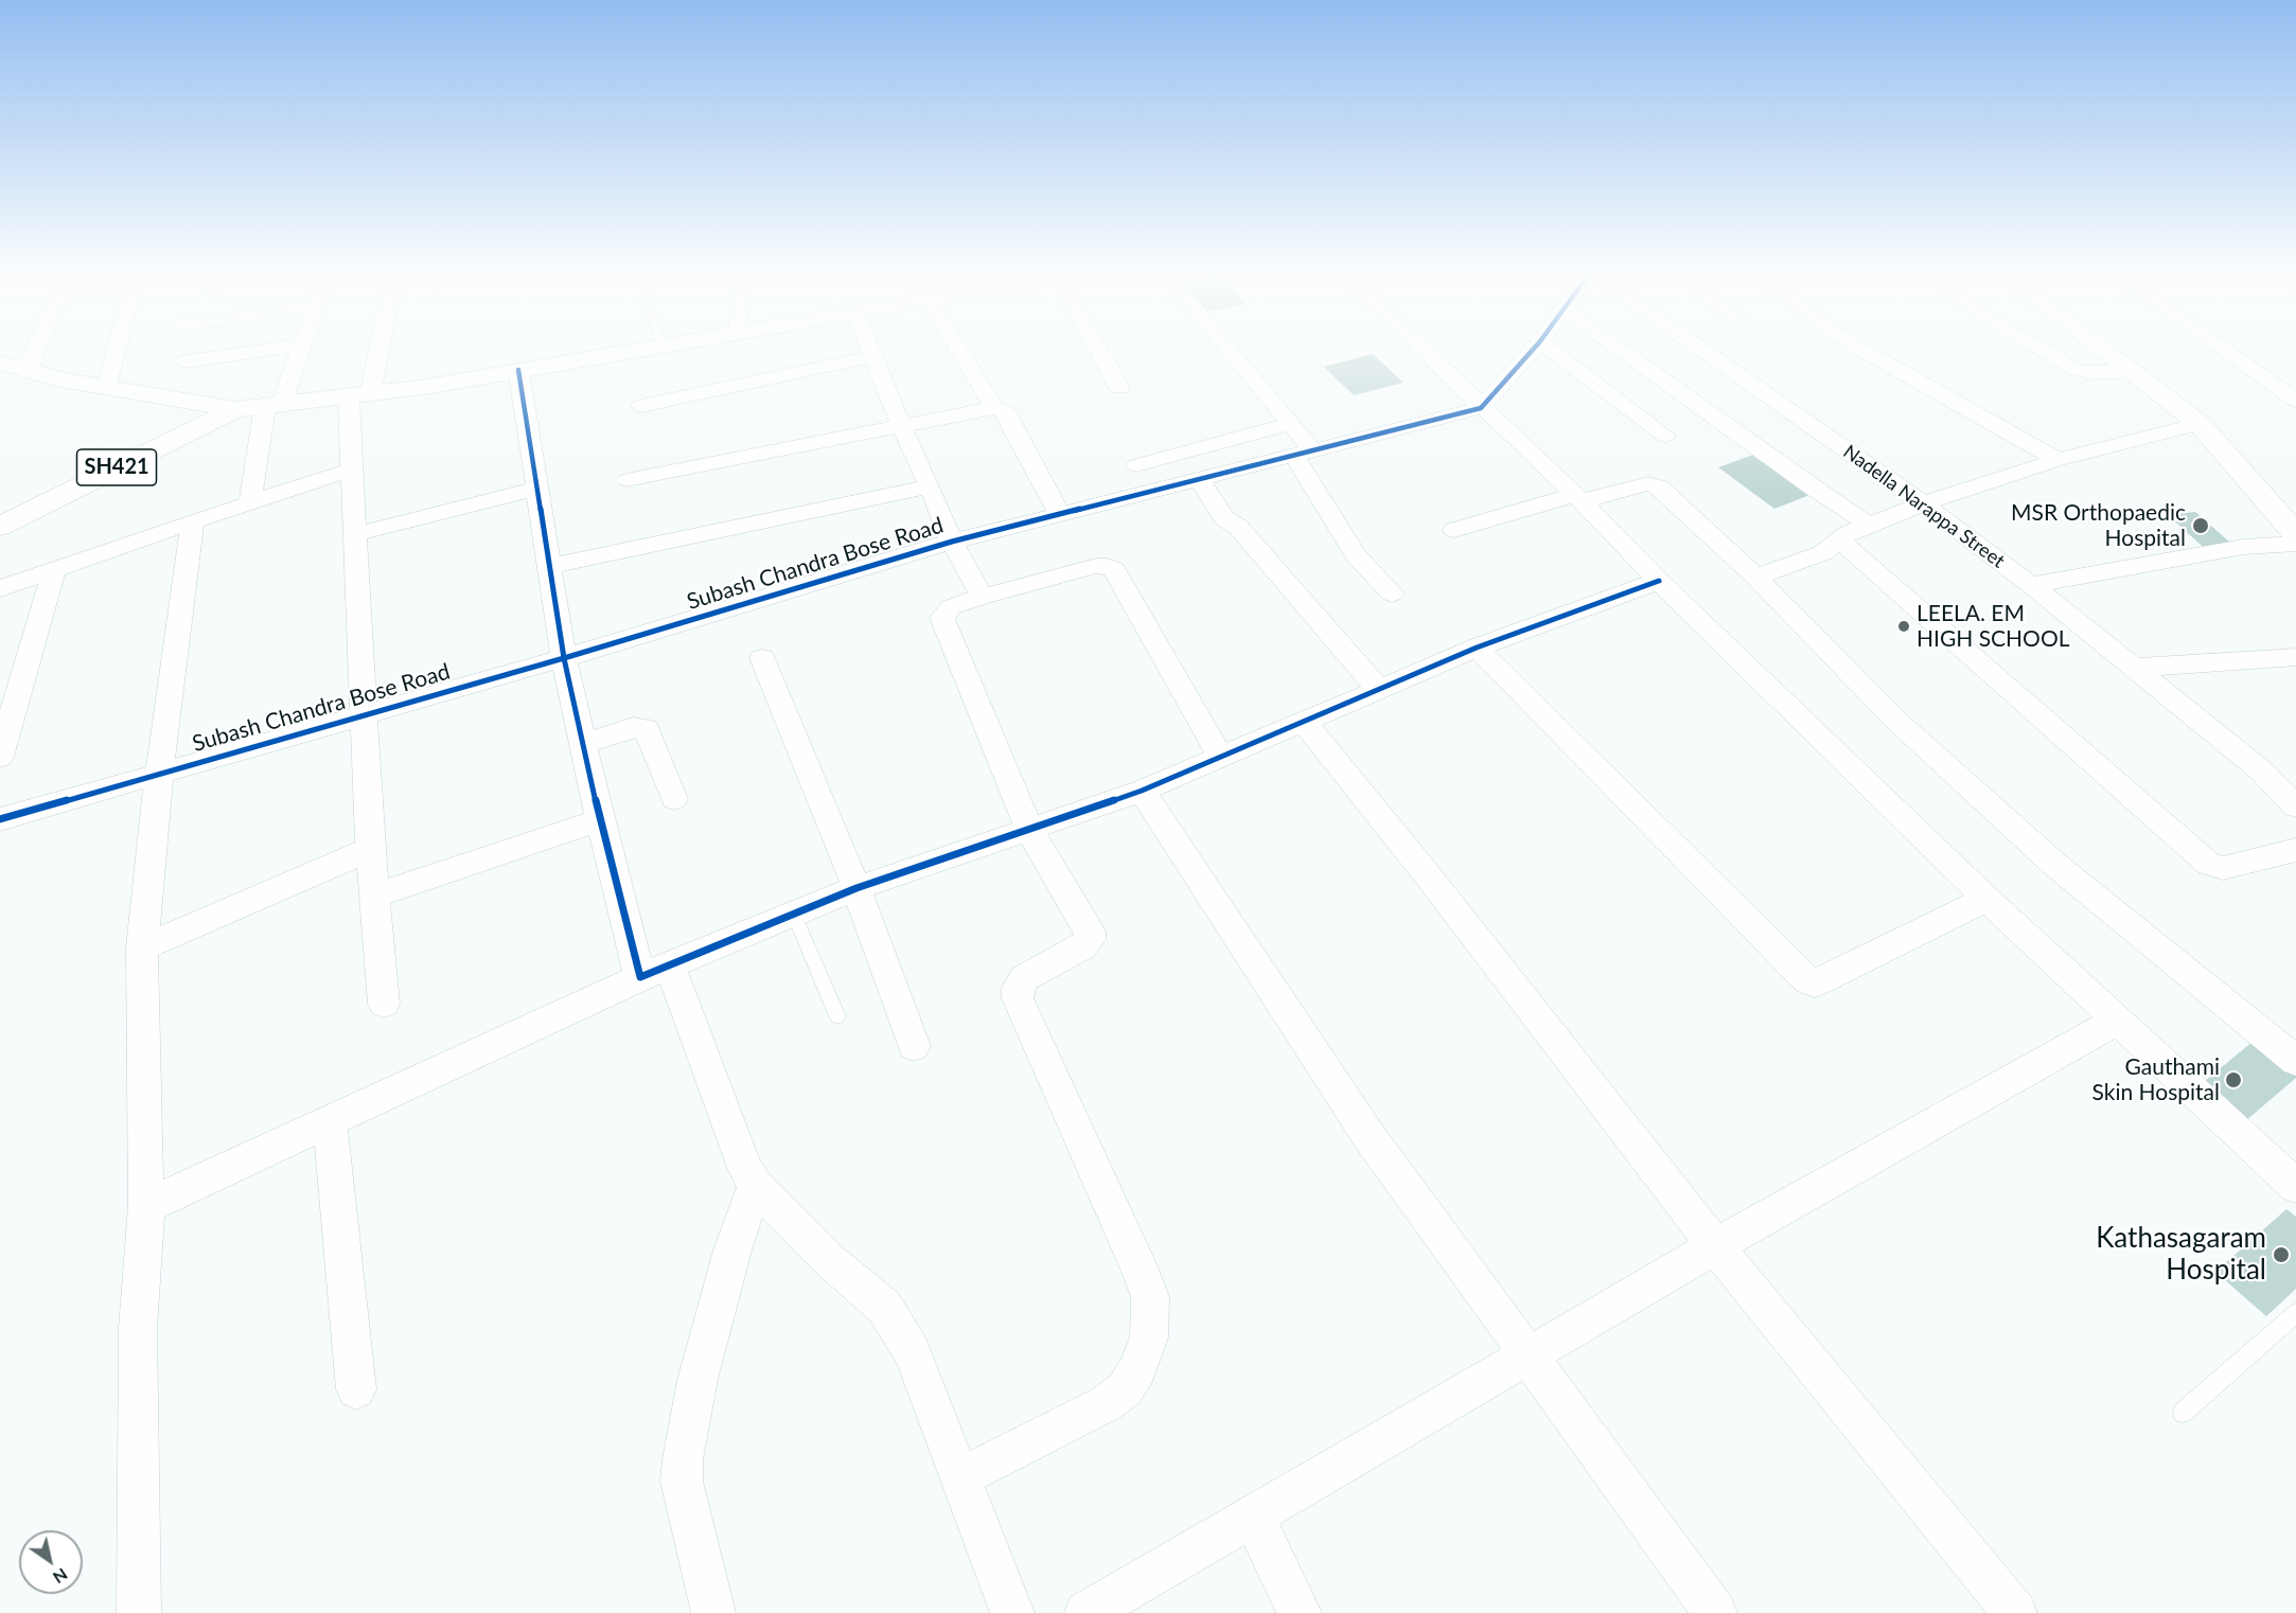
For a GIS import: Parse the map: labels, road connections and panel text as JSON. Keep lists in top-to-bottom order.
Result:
{
  "streets": {
    "main road": ["SH421"],
    "street": ["Nadella Narappa Street", "Subash Chandra Bose Road"]
  },
  "places": [
    "MSR Orthopaedic Hospital",
    "LEELA. EM HIGH SCHOOL",
    "Gauthami Skin Hospital",
    "Kathasagaram Hospital"
  ],
  "north": "bottom right"
}
